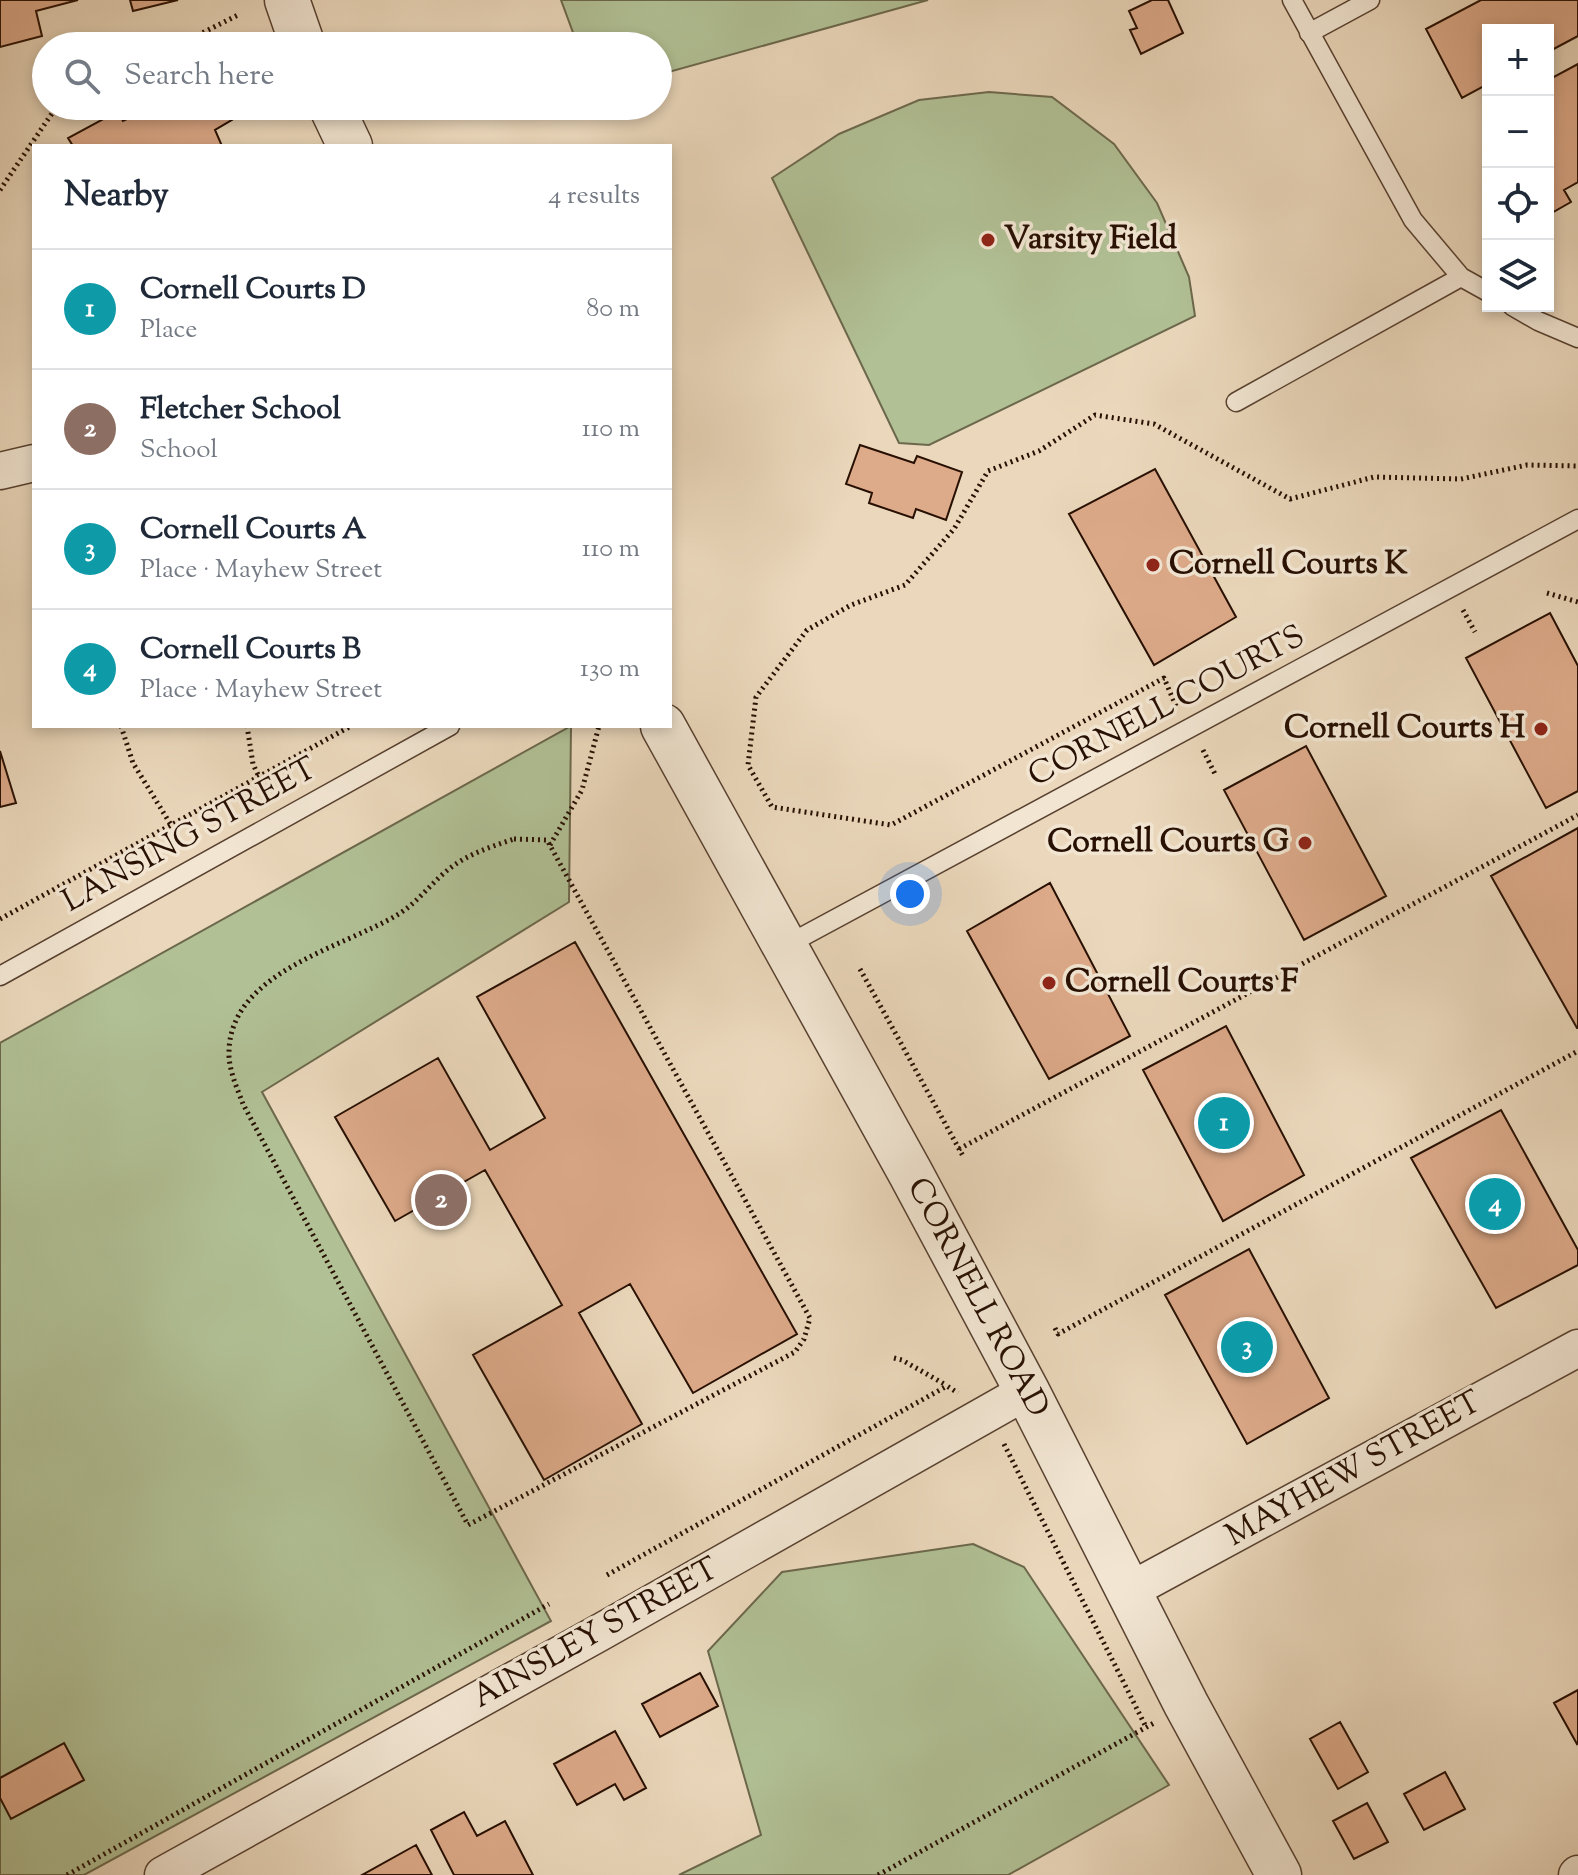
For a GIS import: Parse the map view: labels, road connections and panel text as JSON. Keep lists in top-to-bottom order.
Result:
{
  "streets": {
    "street": ["CORNELL ROAD", "MAYHEW STREET", "AINSLEY STREET"],
    "lane": ["CORNELL COURTS", "LANSING STREET"]
  },
  "crossings": [
    ["CORNELL COURTS", "CORNELL ROAD"],
    ["CORNELL ROAD", "MAYHEW STREET"],
    ["CORNELL ROAD", "AINSLEY STREET"]
  ],
  "places": [
    "Varsity Field",
    "Cornell Courts K",
    "Cornell Courts H",
    "Cornell Courts G",
    "Cornell Courts F"
  ],
  "page": {
    "map_buttons": ["+", "−"],
    "search": "Search here",
    "heading": ["Nearby", "4 results"],
    "list": [
      {
        "mark": "1",
        "name": "Cornell Courts D",
        "note": "Place",
        "value": "80 m"
      },
      {
        "mark": "2",
        "name": "Fletcher School",
        "note": "School",
        "value": "110 m"
      },
      {
        "mark": "3",
        "name": "Cornell Courts A",
        "note": "Place · Mayhew Street",
        "value": "110 m"
      },
      {
        "mark": "4",
        "name": "Cornell Courts B",
        "note": "Place · Mayhew Street",
        "value": "130 m"
      }
    ],
    "pins": [
      "1",
      "2",
      "4",
      "3"
    ]
  }
}
